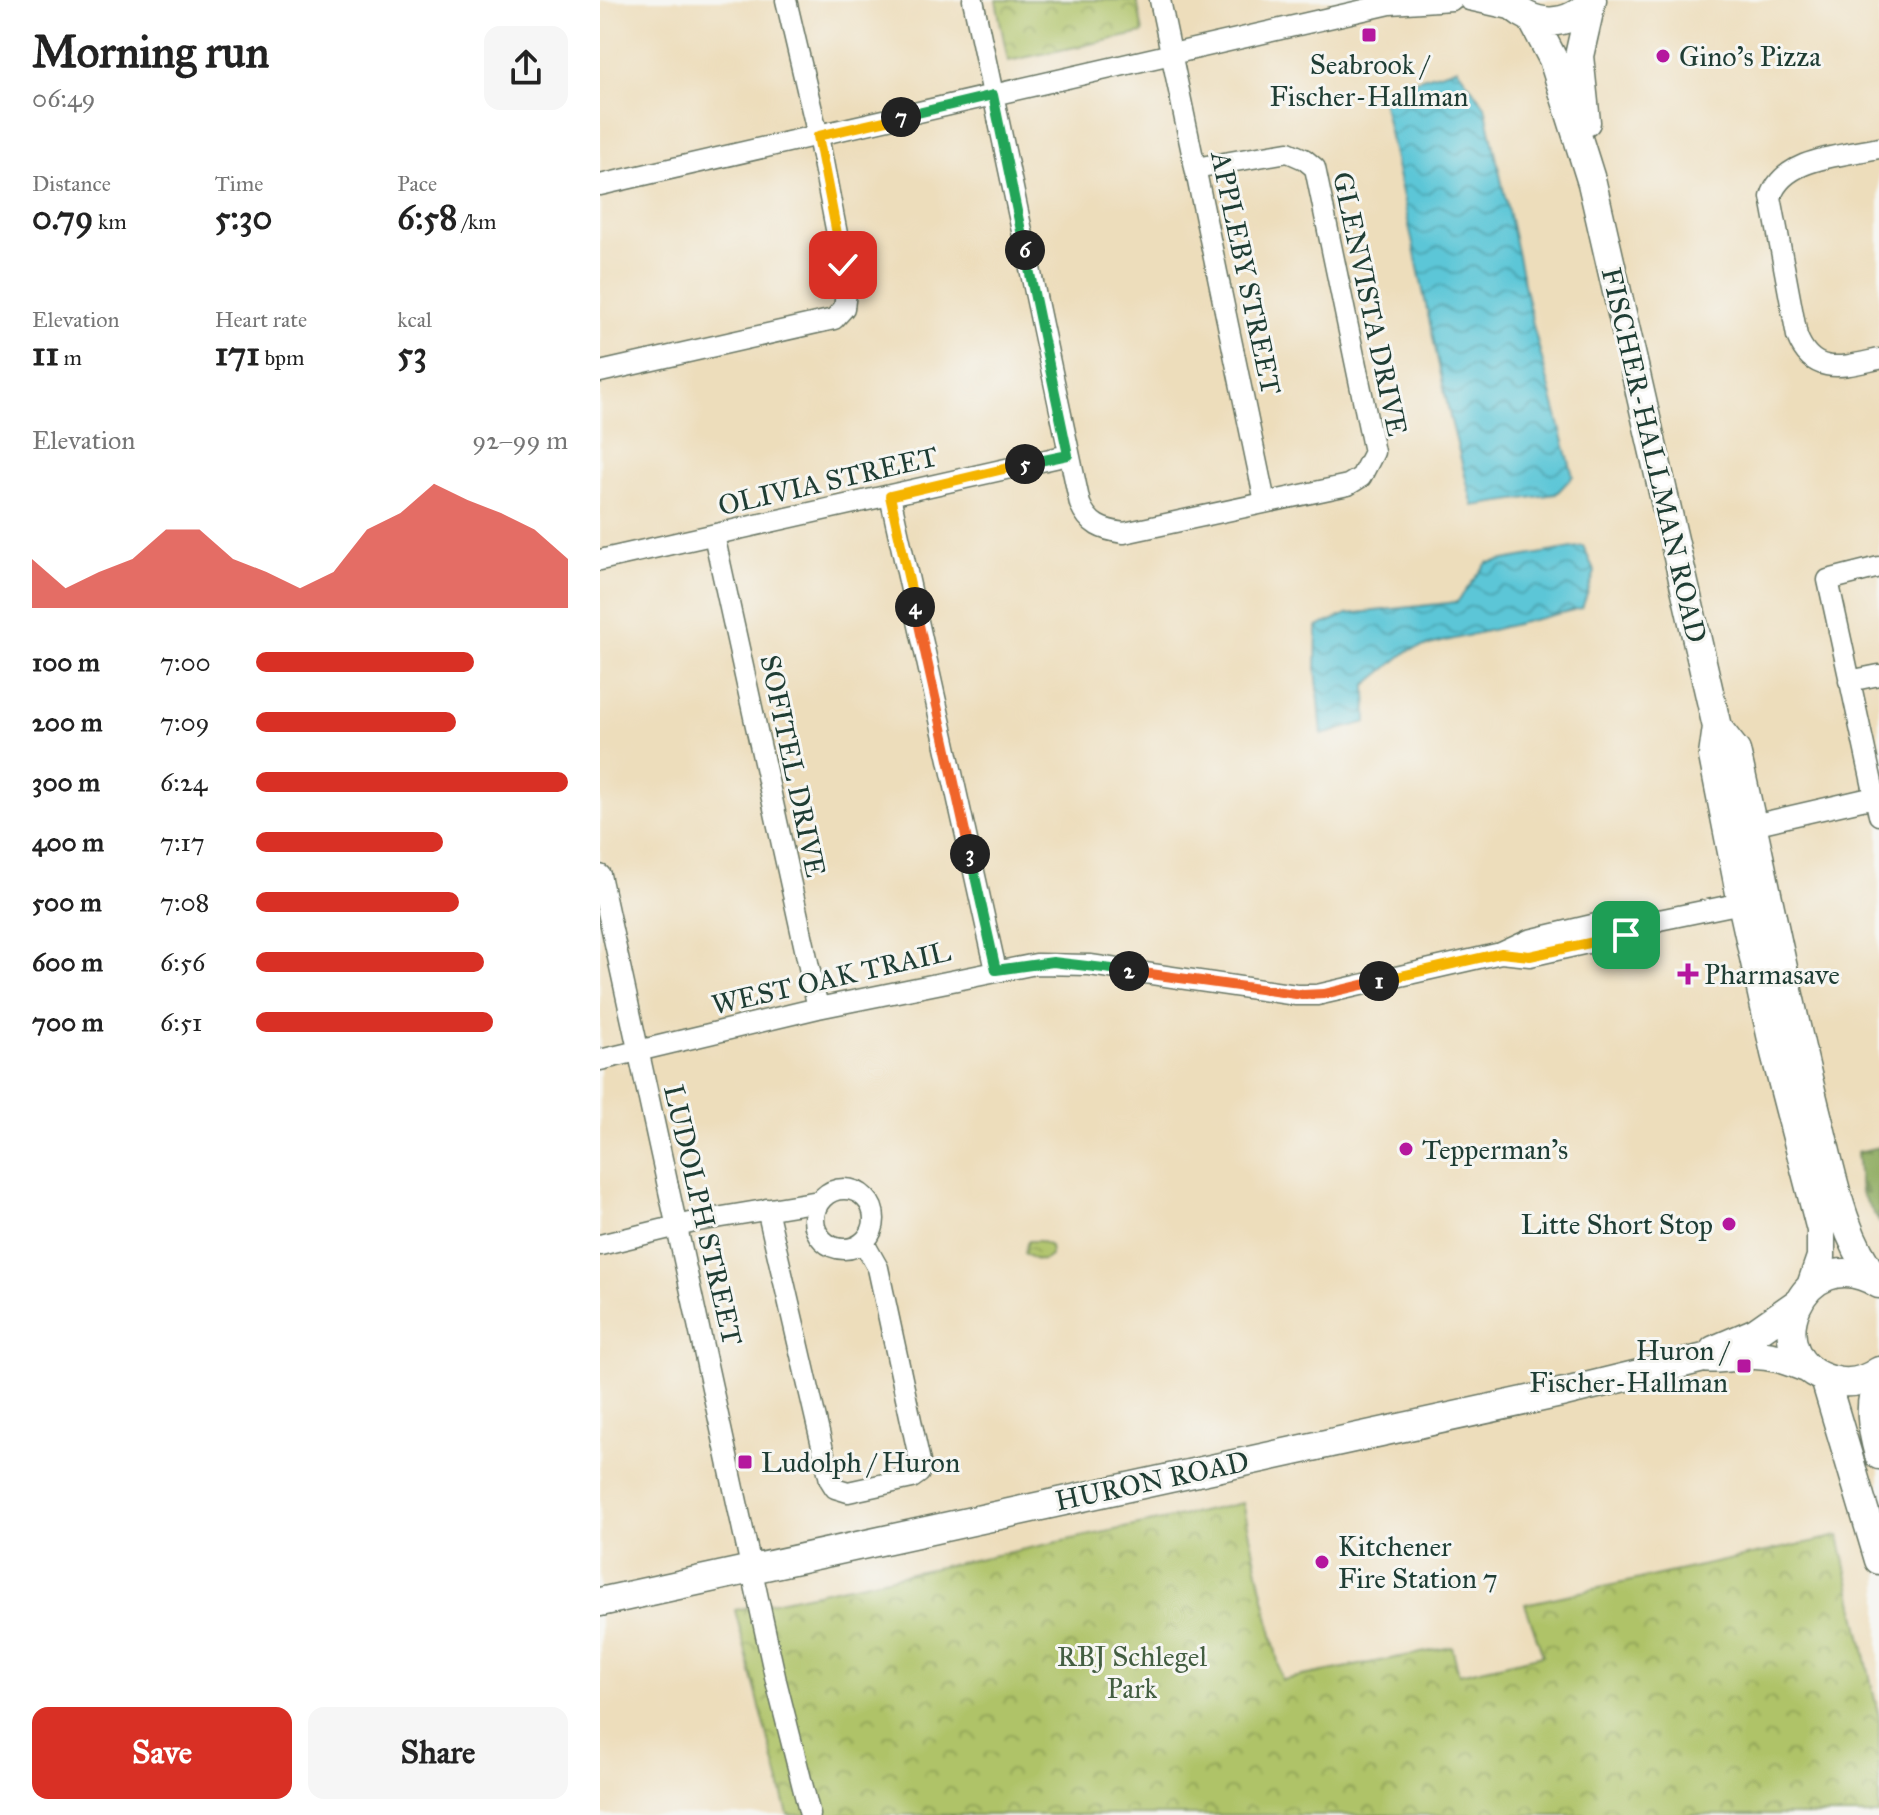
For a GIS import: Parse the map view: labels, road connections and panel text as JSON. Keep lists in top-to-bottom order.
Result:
{
  "streets": {
    "main road": ["FISCHER-HALLMAN ROAD", "HURON ROAD"],
    "street": [
      "APPLEBY STREET",
      "GLENVISTA DRIVE",
      "OLIVIA STREET",
      "SOFITEL DRIVE",
      "WEST OAK TRAIL",
      "LUDOLPH STREET"
    ]
  },
  "crossings": [
    ["APPLEBY STREET", "GLENVISTA DRIVE"],
    ["GLENVISTA DRIVE", "OLIVIA STREET"],
    ["FISCHER-HALLMAN ROAD", "WEST OAK TRAIL"],
    ["FISCHER-HALLMAN ROAD", "HURON ROAD"],
    ["OLIVIA STREET", "SOFITEL DRIVE"],
    ["SOFITEL DRIVE", "WEST OAK TRAIL"],
    ["WEST OAK TRAIL", "LUDOLPH STREET"],
    ["LUDOLPH STREET", "HURON ROAD"]
  ],
  "parks": ["RBJ Schlegel Park"],
  "places": {
    "transit": ["Seabrook / Fischer-Hallman", "Huron / Fischer-Hallman", "Ludolph / Huron"],
    "other": [
      "Gino's Pizza",
      "Tepperman's",
      "Litte Short Stop",
      "Kitchener Fire Station 7"
    ],
    "health": ["Pharmasave"]
  },
  "page": {
    "heading": ["Morning run", "06:49"],
    "pins": [
      "7",
      "6",
      "5",
      "4",
      "3",
      "2",
      "1"
    ],
    "stats": [
      ["Distance", "0.79 km"],
      ["Time", "5:30"],
      ["Pace", "6:58 /km"],
      ["Elevation", "11 m"],
      ["Heart rate", "171 bpm"],
      ["kcal", "53"]
    ],
    "chart": ["Elevation", "92–99 m"],
    "list": [
      {
        "name": "100 m",
        "note": "7:00"
      },
      {
        "name": "200 m",
        "note": "7:09"
      },
      {
        "name": "300 m",
        "note": "6:24"
      },
      {
        "name": "400 m",
        "note": "7:17"
      },
      {
        "name": "500 m",
        "note": "7:08"
      },
      {
        "name": "600 m",
        "note": "6:56"
      },
      {
        "name": "700 m",
        "note": "6:51"
      }
    ],
    "buttons": ["Save", "Share"]
  }
}
